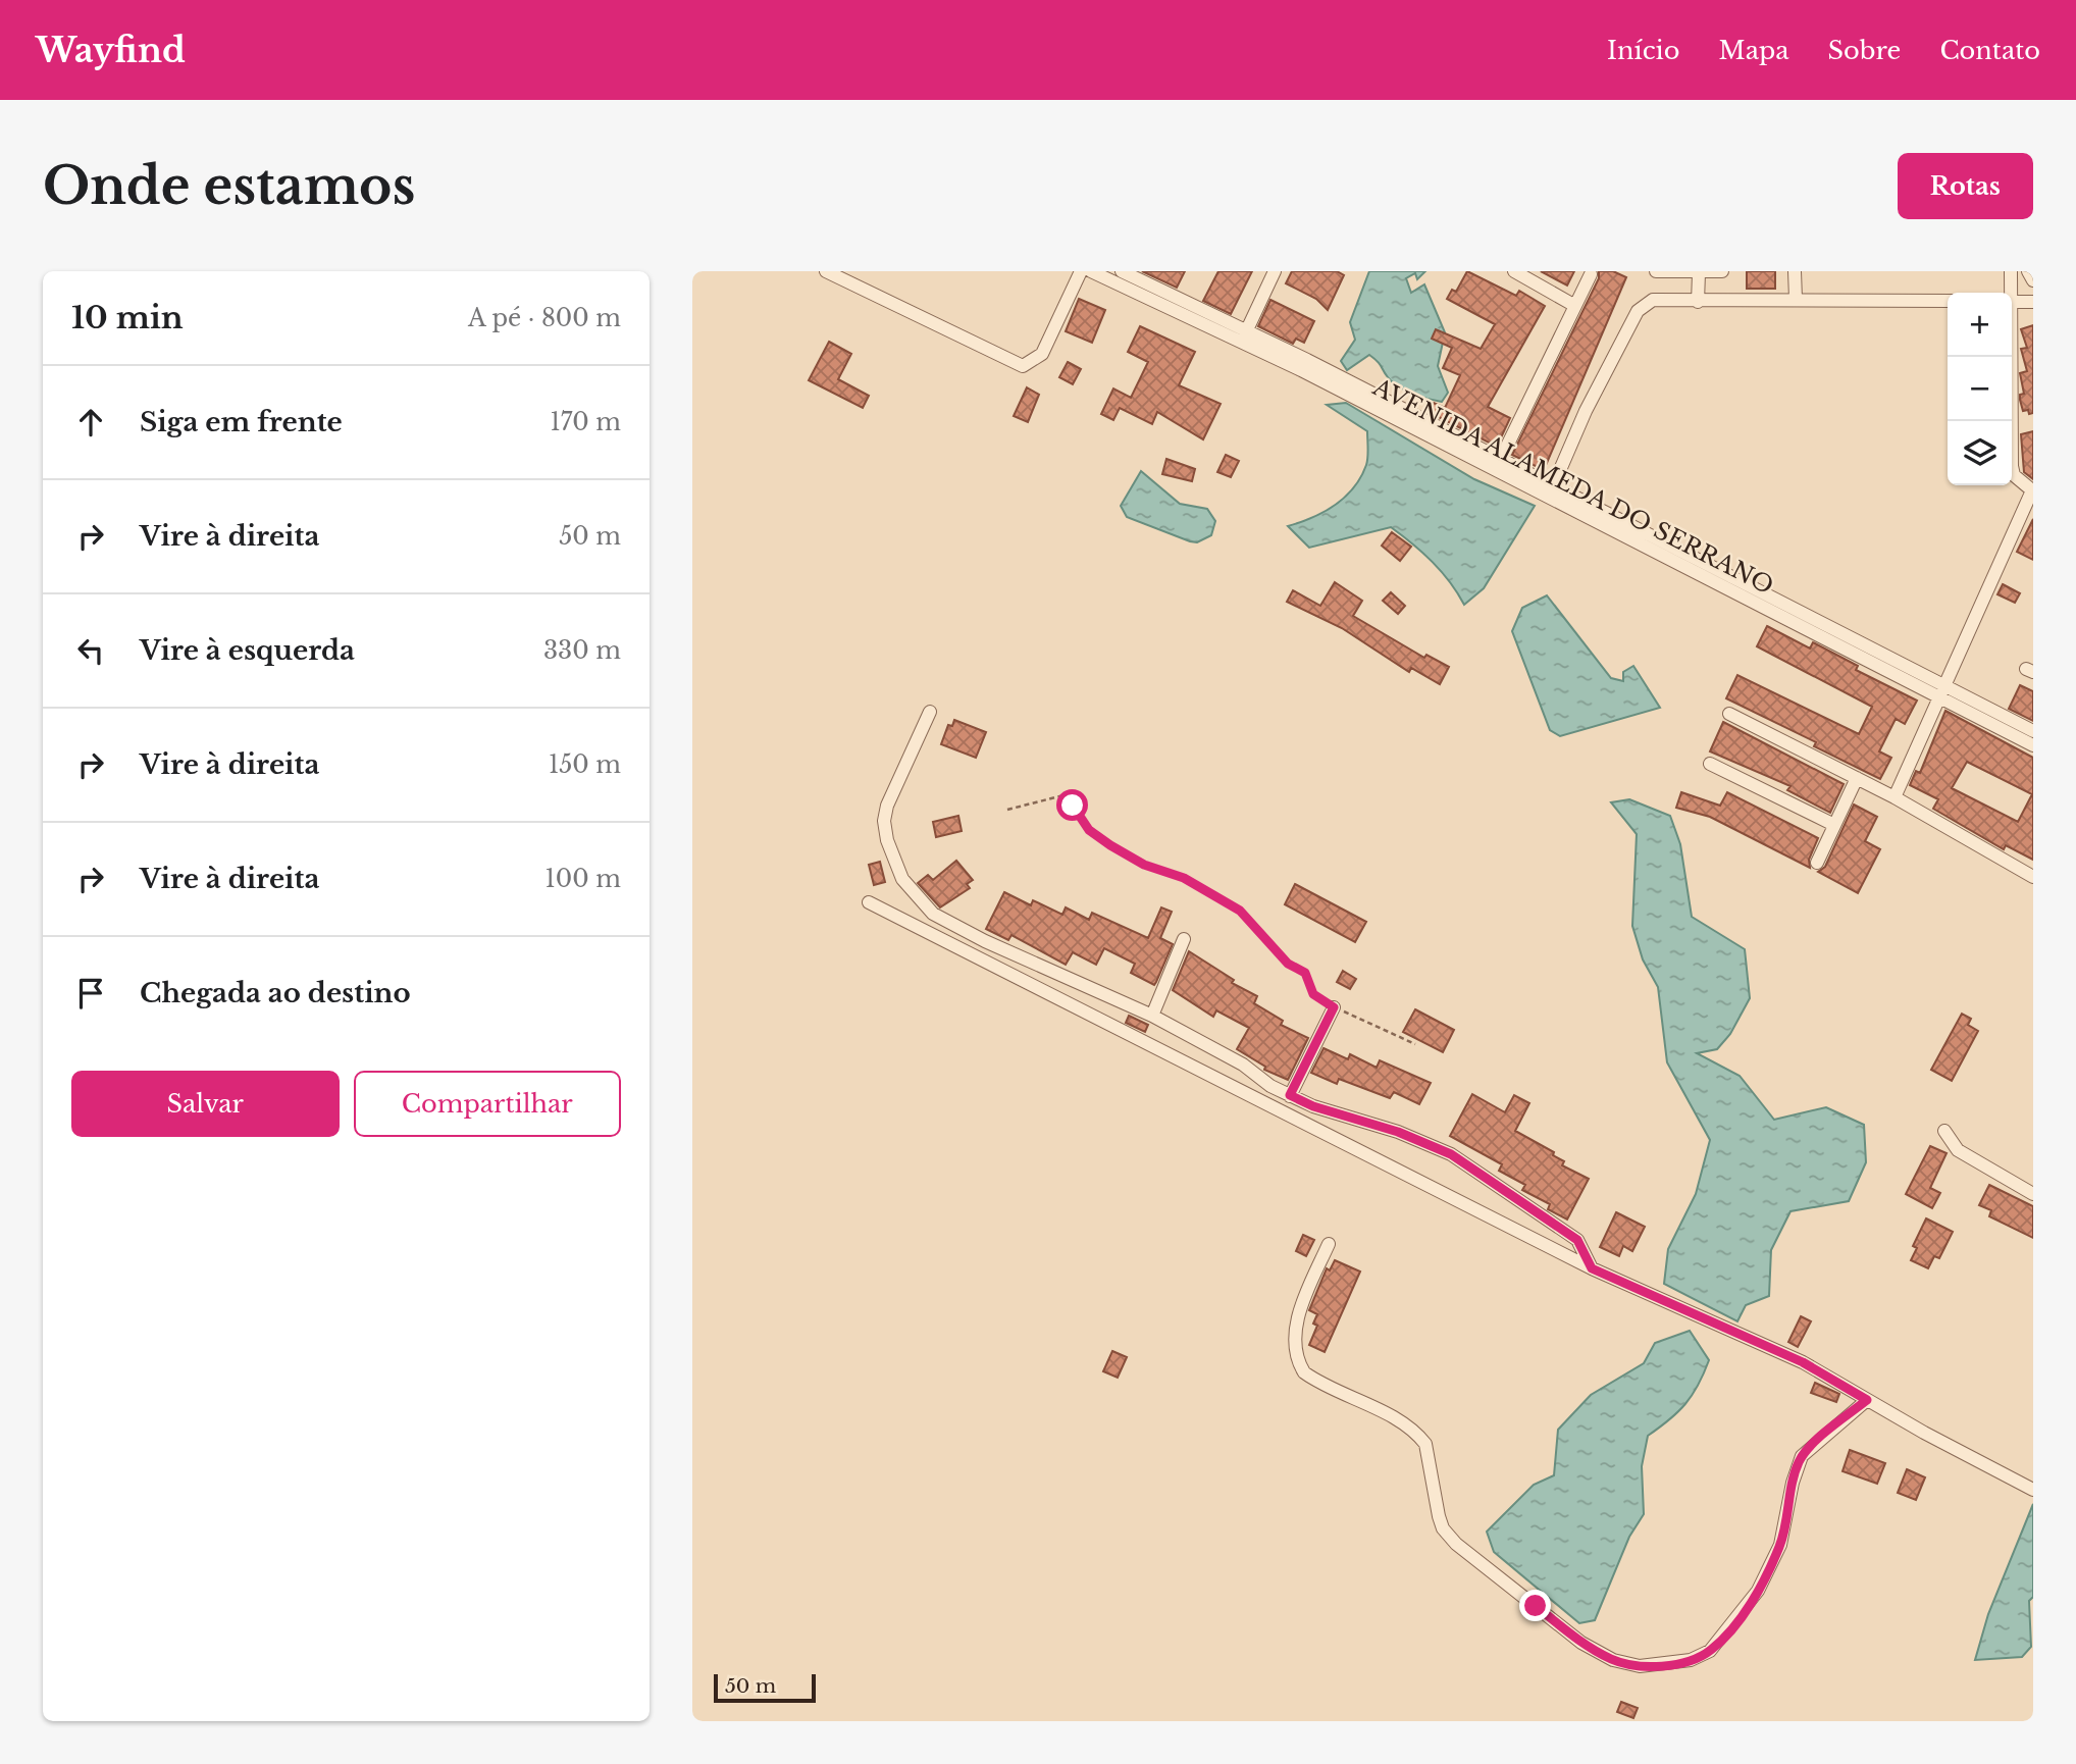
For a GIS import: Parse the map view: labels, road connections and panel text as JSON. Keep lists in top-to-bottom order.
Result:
{
  "streets": {
    "street": ["AVENIDA ALAMEDA DO SERRANO"]
  },
  "scale_bar": "50 m",
  "page": {
    "header": "Wayfind",
    "nav": [
      "Início",
      "Mapa",
      "Sobre",
      "Contato"
    ],
    "buttons": [
      "Rotas",
      ["Salvar", "Compartilhar"]
    ],
    "title": "Onde estamos",
    "heading": ["10 min", "A pé · 800 m"],
    "map_buttons": ["+", "−"],
    "list": [
      ["Siga em frente", "170 m"],
      ["Vire à direita", "50 m"],
      ["Vire à esquerda", "330 m"],
      ["Vire à direita", "150 m"],
      ["Vire à direita", "100 m"],
      "Chegada ao destino"
    ],
    "scale": "50 m"
  }
}
